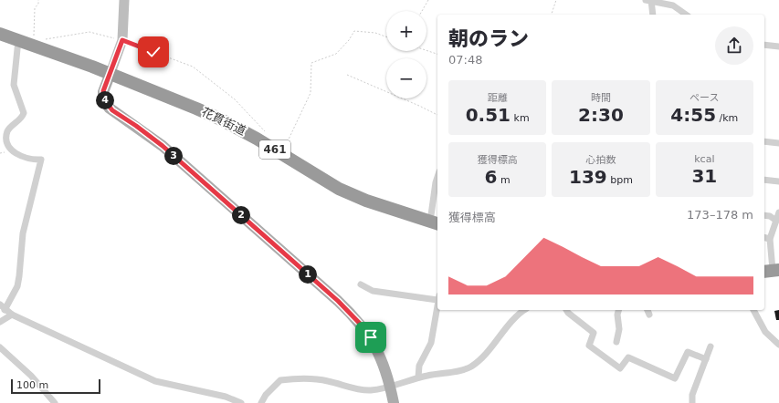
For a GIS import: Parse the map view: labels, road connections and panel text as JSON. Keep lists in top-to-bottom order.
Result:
{
  "streets": {
    "highway": ["花貫街道", "461"]
  },
  "scale_bar": "100 m",
  "page": {
    "map_buttons": ["+", "−"],
    "heading": ["朝のラン", "07:48"],
    "stats": [
      ["距離", "0.51 km"],
      ["時間", "2:30"],
      ["ペース", "4:55 /km"],
      ["獲得標高", "6 m"],
      ["心拍数", "139 bpm"],
      ["kcal", "31"]
    ],
    "pins": [
      "4",
      "3",
      "2",
      "1"
    ],
    "chart": ["獲得標高", "173–178 m"],
    "scale": "100 m"
  }
}
